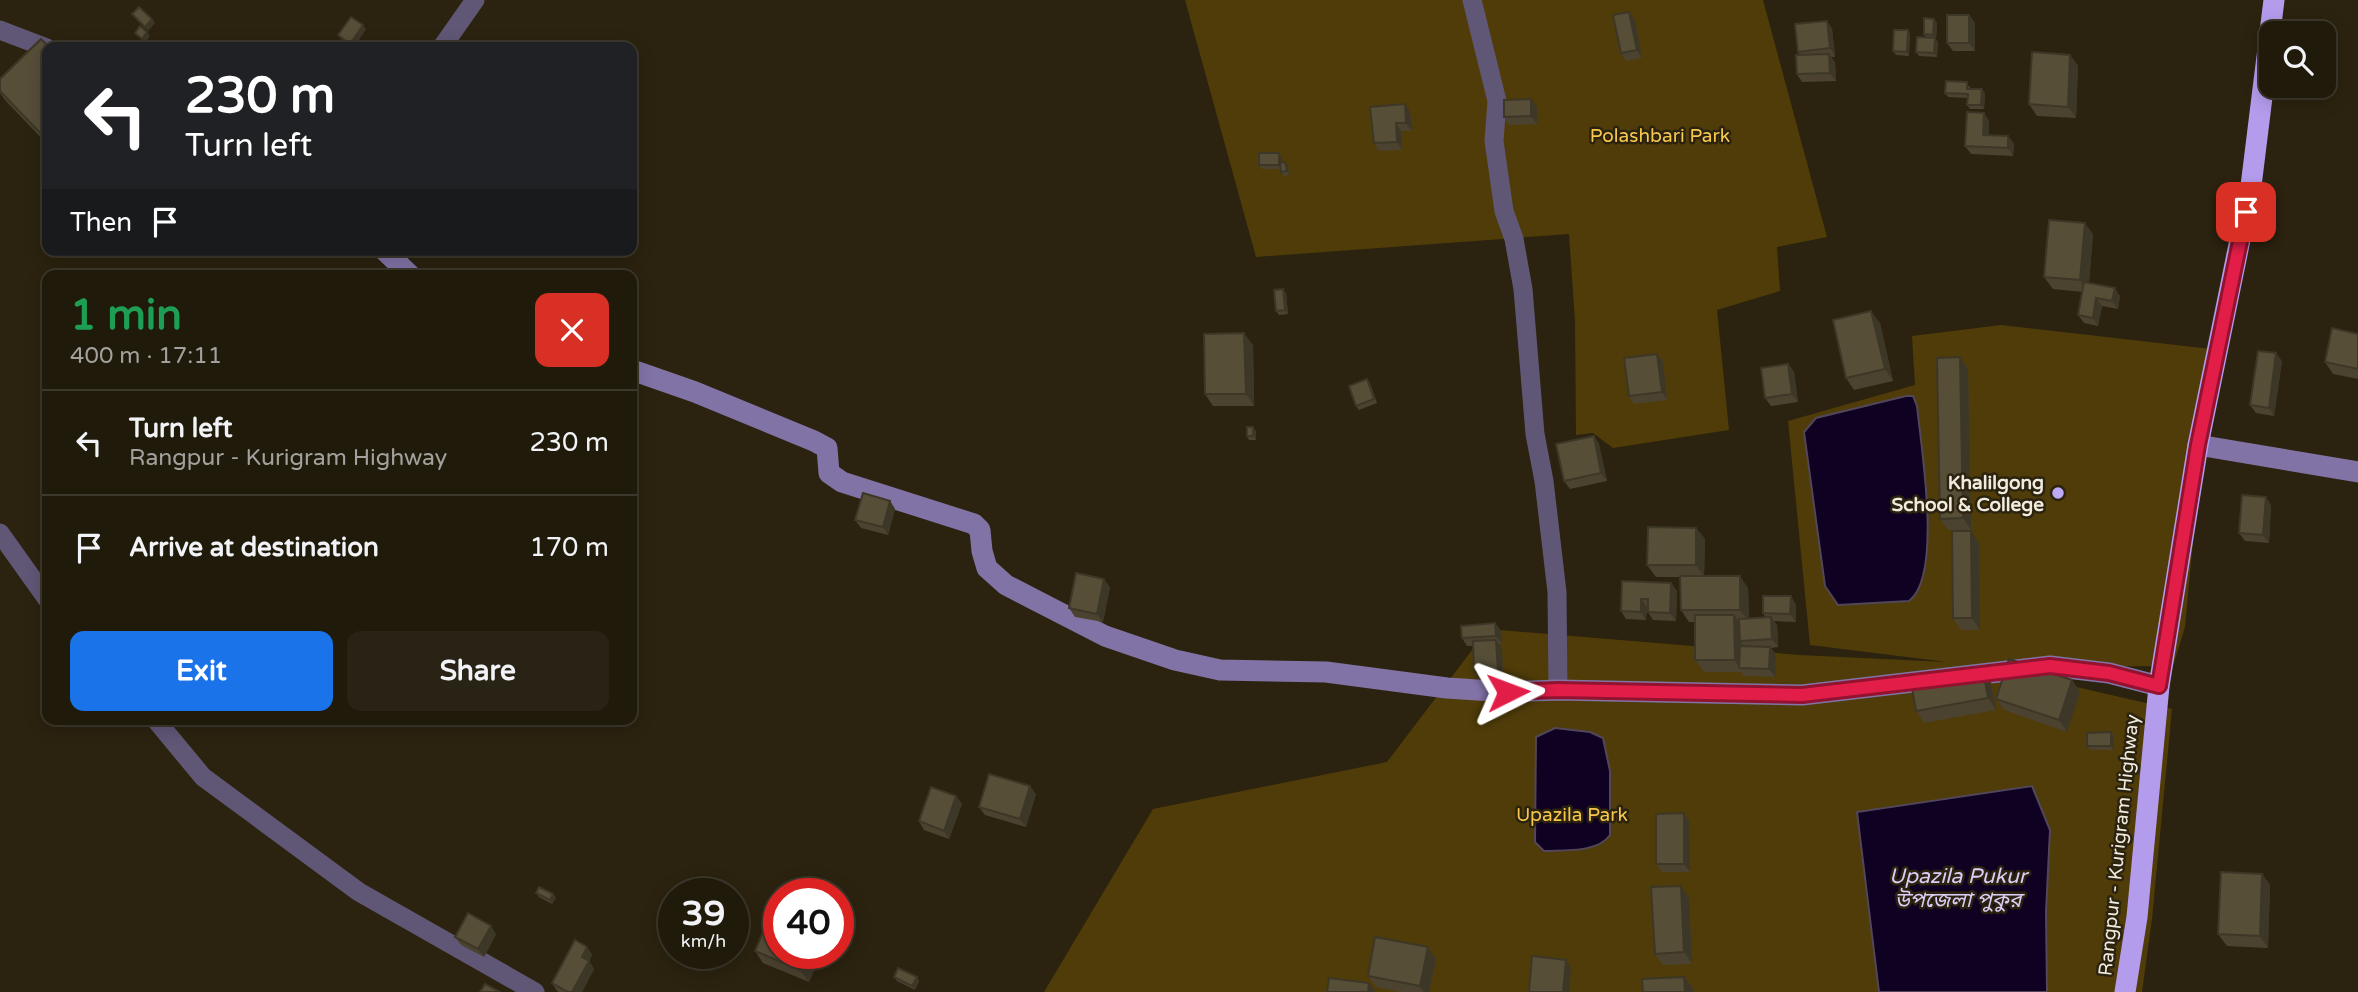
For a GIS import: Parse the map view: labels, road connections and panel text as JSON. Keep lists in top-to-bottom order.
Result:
{
  "streets": {
    "highway": ["Rangpur - Kurigram Highway"]
  },
  "water": ["Upazila Pukur উপজেলা পুকুর"],
  "parks": ["Polashbari Park", "Upazila Park"],
  "places": ["Khalilgong School & College"],
  "page": {
    "turn": ["230 m", "Turn left"],
    "then": "Then",
    "heading": ["1 min", "400 m · 17:11"],
    "list": [
      {
        "name": "Turn left",
        "note": "Rangpur - Kurigram Highway",
        "value": "230 m"
      },
      {
        "name": "Arrive at destination",
        "value": "170 m"
      }
    ],
    "buttons": ["Exit", "Share"],
    "speed": "39 km/h",
    "limit": "40"
  }
}
